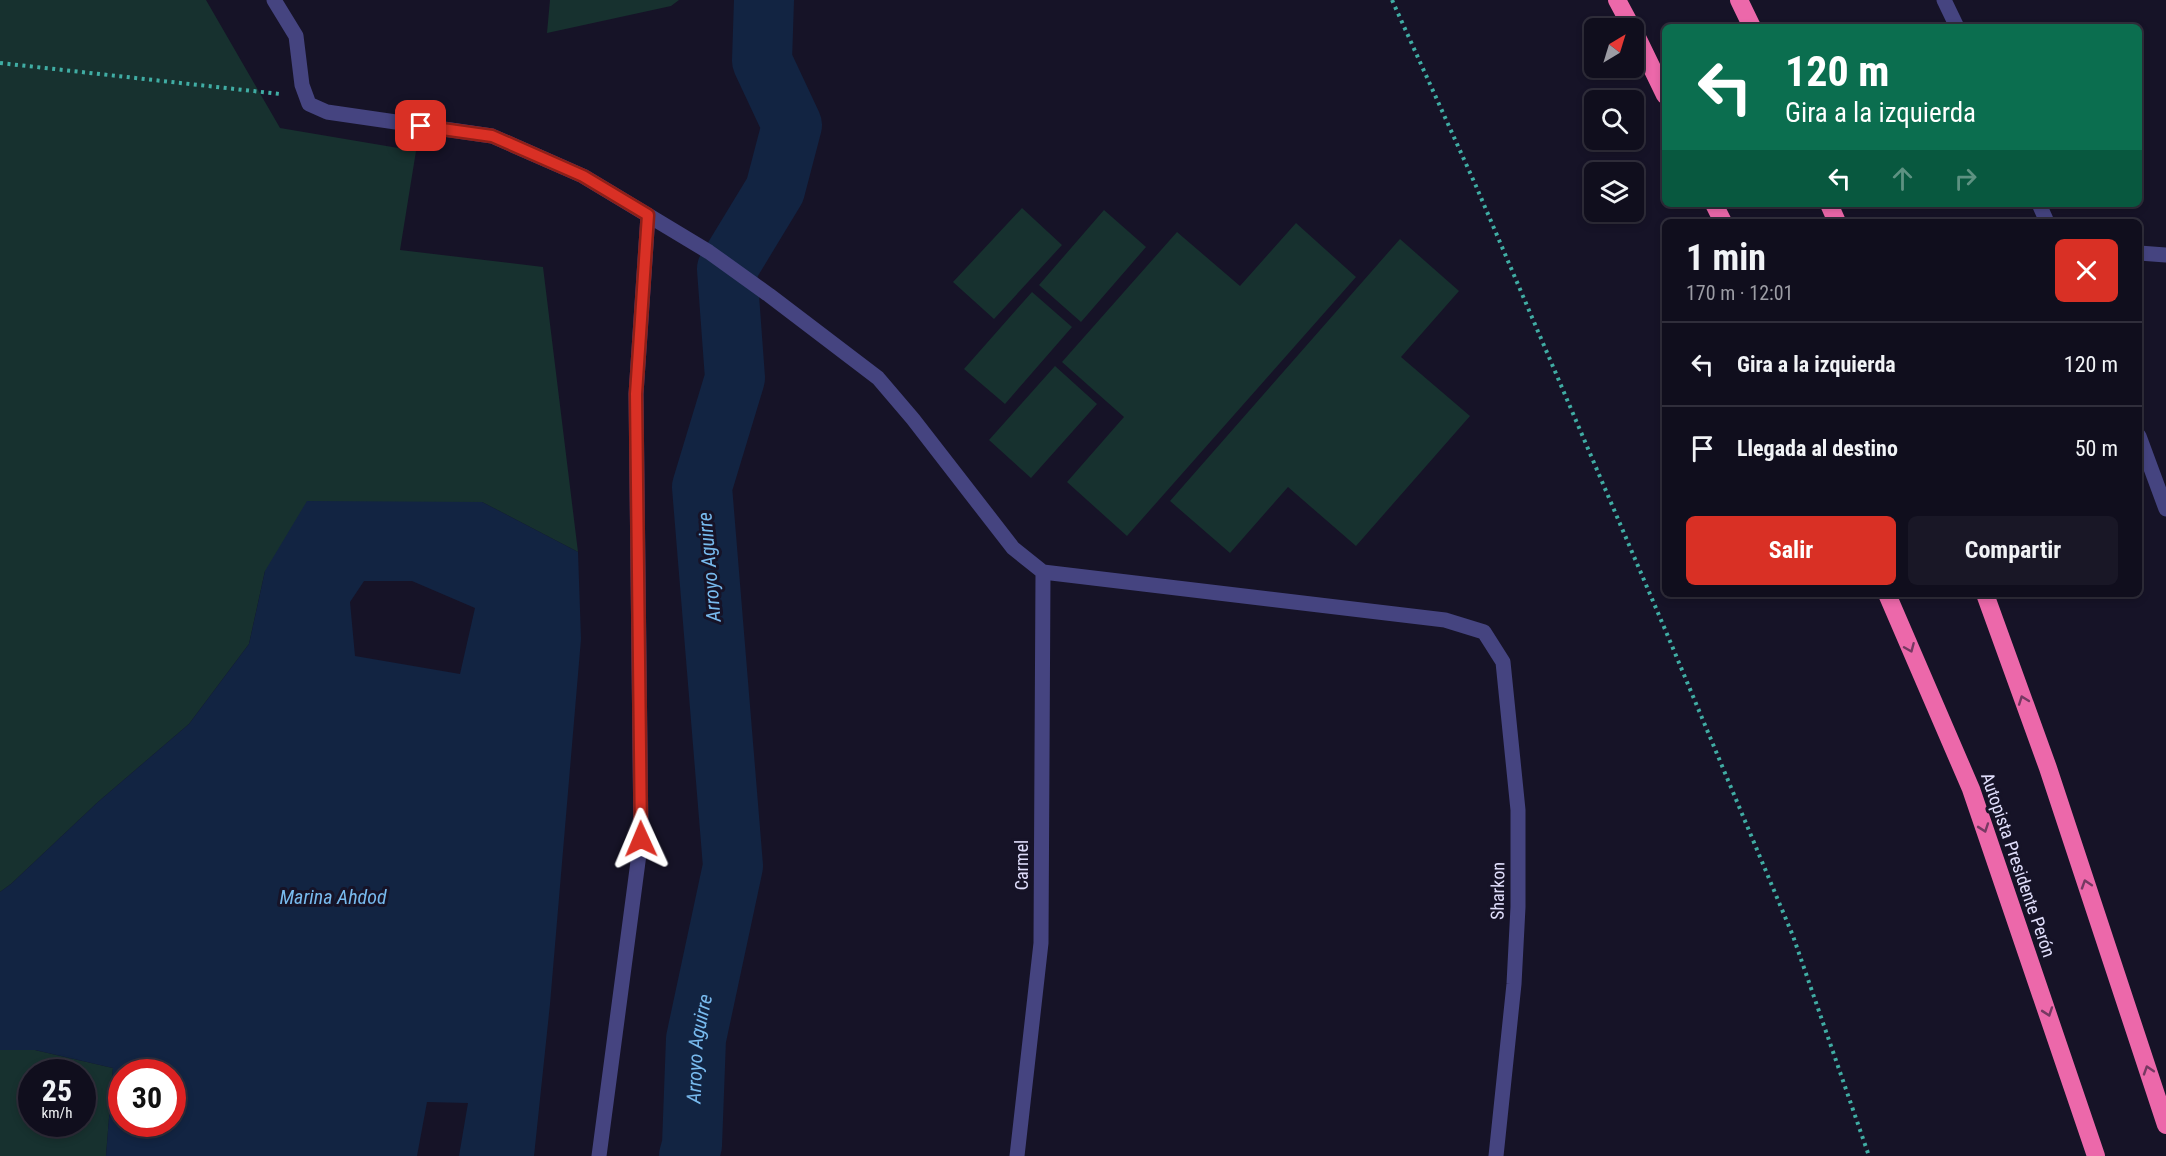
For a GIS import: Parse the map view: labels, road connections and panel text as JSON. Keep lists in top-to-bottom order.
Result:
{
  "streets": {
    "highway": ["Autopista Presidente Perón"],
    "street": ["Carmel", "Sharkon"]
  },
  "crossings": [
    ["Carmel", "Sharkon"]
  ],
  "water": ["Arroyo Aguirre", "Marina Ahdod"],
  "north": "top right",
  "page": {
    "turn": ["120 m", "Gira a la izquierda"],
    "heading": ["1 min", "170 m · 12:01"],
    "list": [
      {
        "name": "Gira a la izquierda",
        "value": "120 m"
      },
      {
        "name": "Llegada al destino",
        "value": "50 m"
      }
    ],
    "buttons": ["Salir", "Compartir"],
    "speed": "25 km/h",
    "limit": "30"
  }
}
